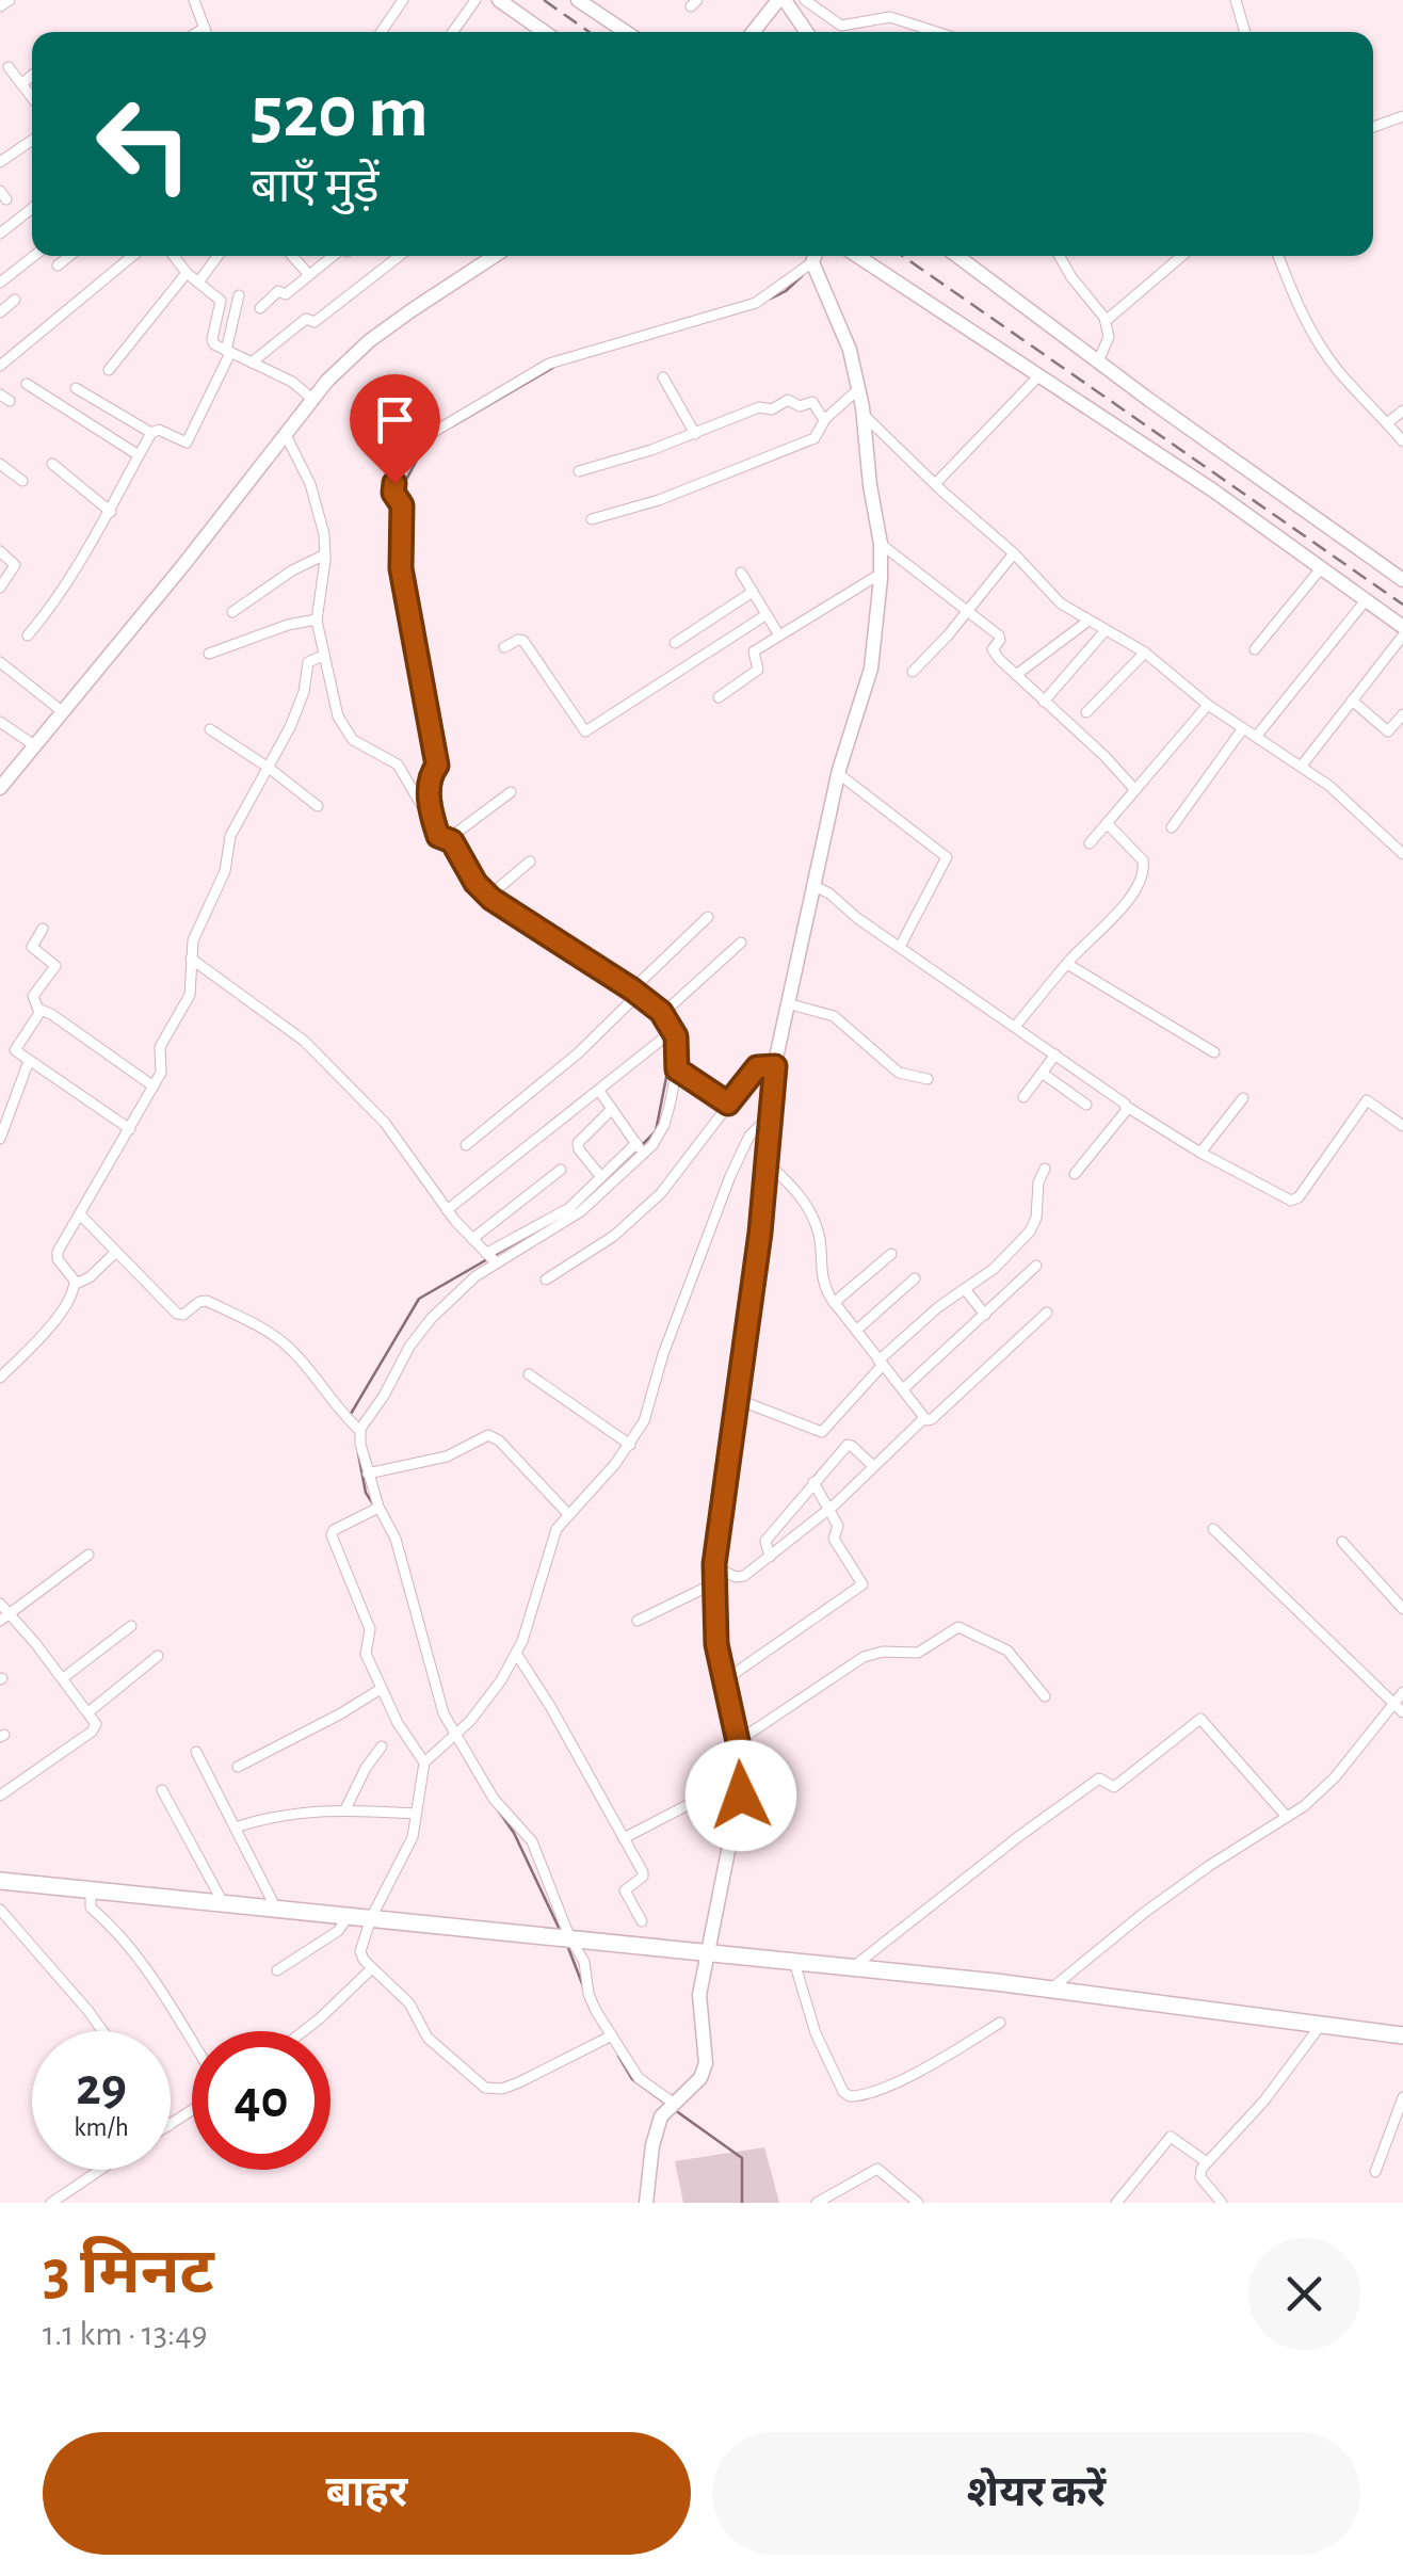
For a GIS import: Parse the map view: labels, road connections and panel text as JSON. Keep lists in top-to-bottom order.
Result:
{
  "page": {
    "turn": ["520 m", "बाएँ मुड़ें"],
    "speed": "29 km/h",
    "limit": "40",
    "heading": ["3 मिनट", "1.1 km · 13:49"],
    "buttons": ["बाहर", "शेयर करें"]
  }
}
